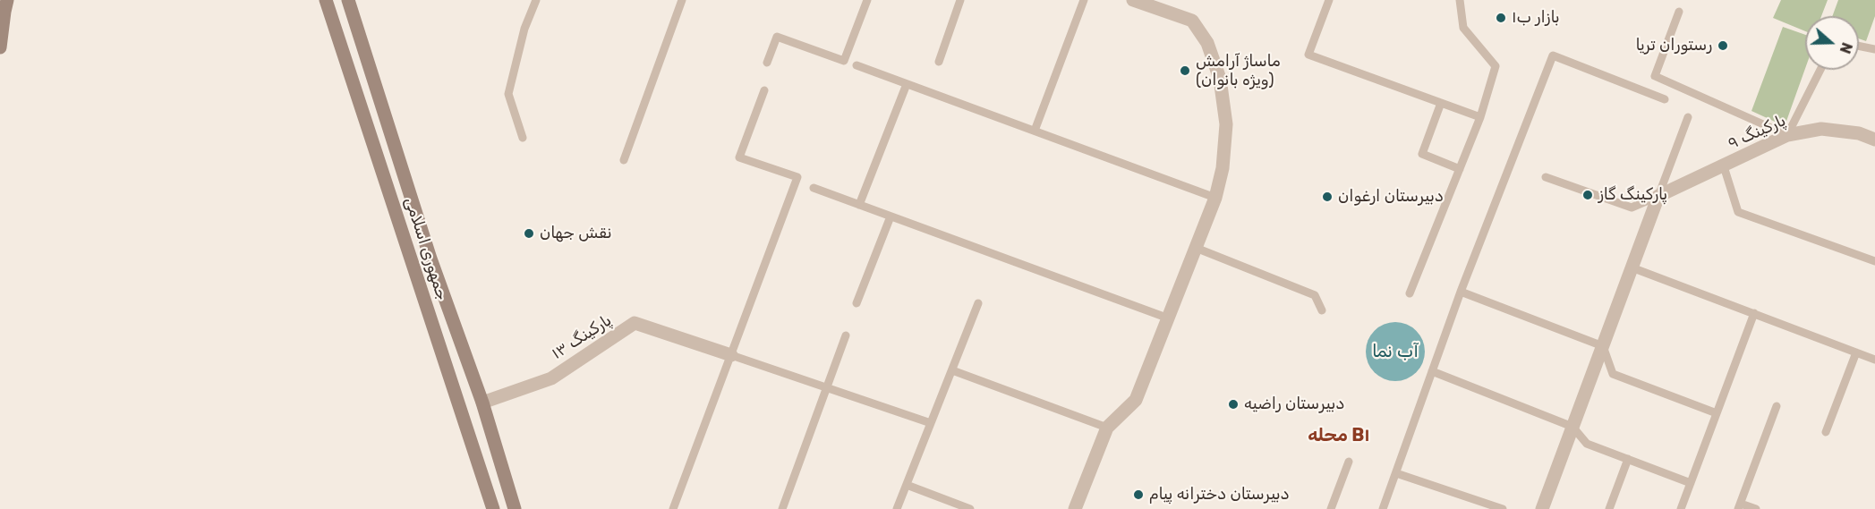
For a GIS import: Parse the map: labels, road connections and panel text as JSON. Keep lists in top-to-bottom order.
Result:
{
  "streets": {
    "main road": ["جمهوری اسلامی"],
    "street": ["پارکینگ ۹", "پارکینگ ۱۳"]
  },
  "crossings": [
    ["جمهوری اسلامی", "پارکینگ ۱۳"]
  ],
  "districts": ["محله B۱"],
  "water": ["آب نما"],
  "places": [
    "بازار ب۱",
    "رستوران تریا",
    "ماساژ آرامش (ویژه بانوان)",
    "پارکینگ گاز",
    "دبیرستان ارغوان",
    "نقش جهان",
    "دبیرستان راضیه",
    "دبیرستان دخترانه پیام"
  ],
  "north": "right"
}
